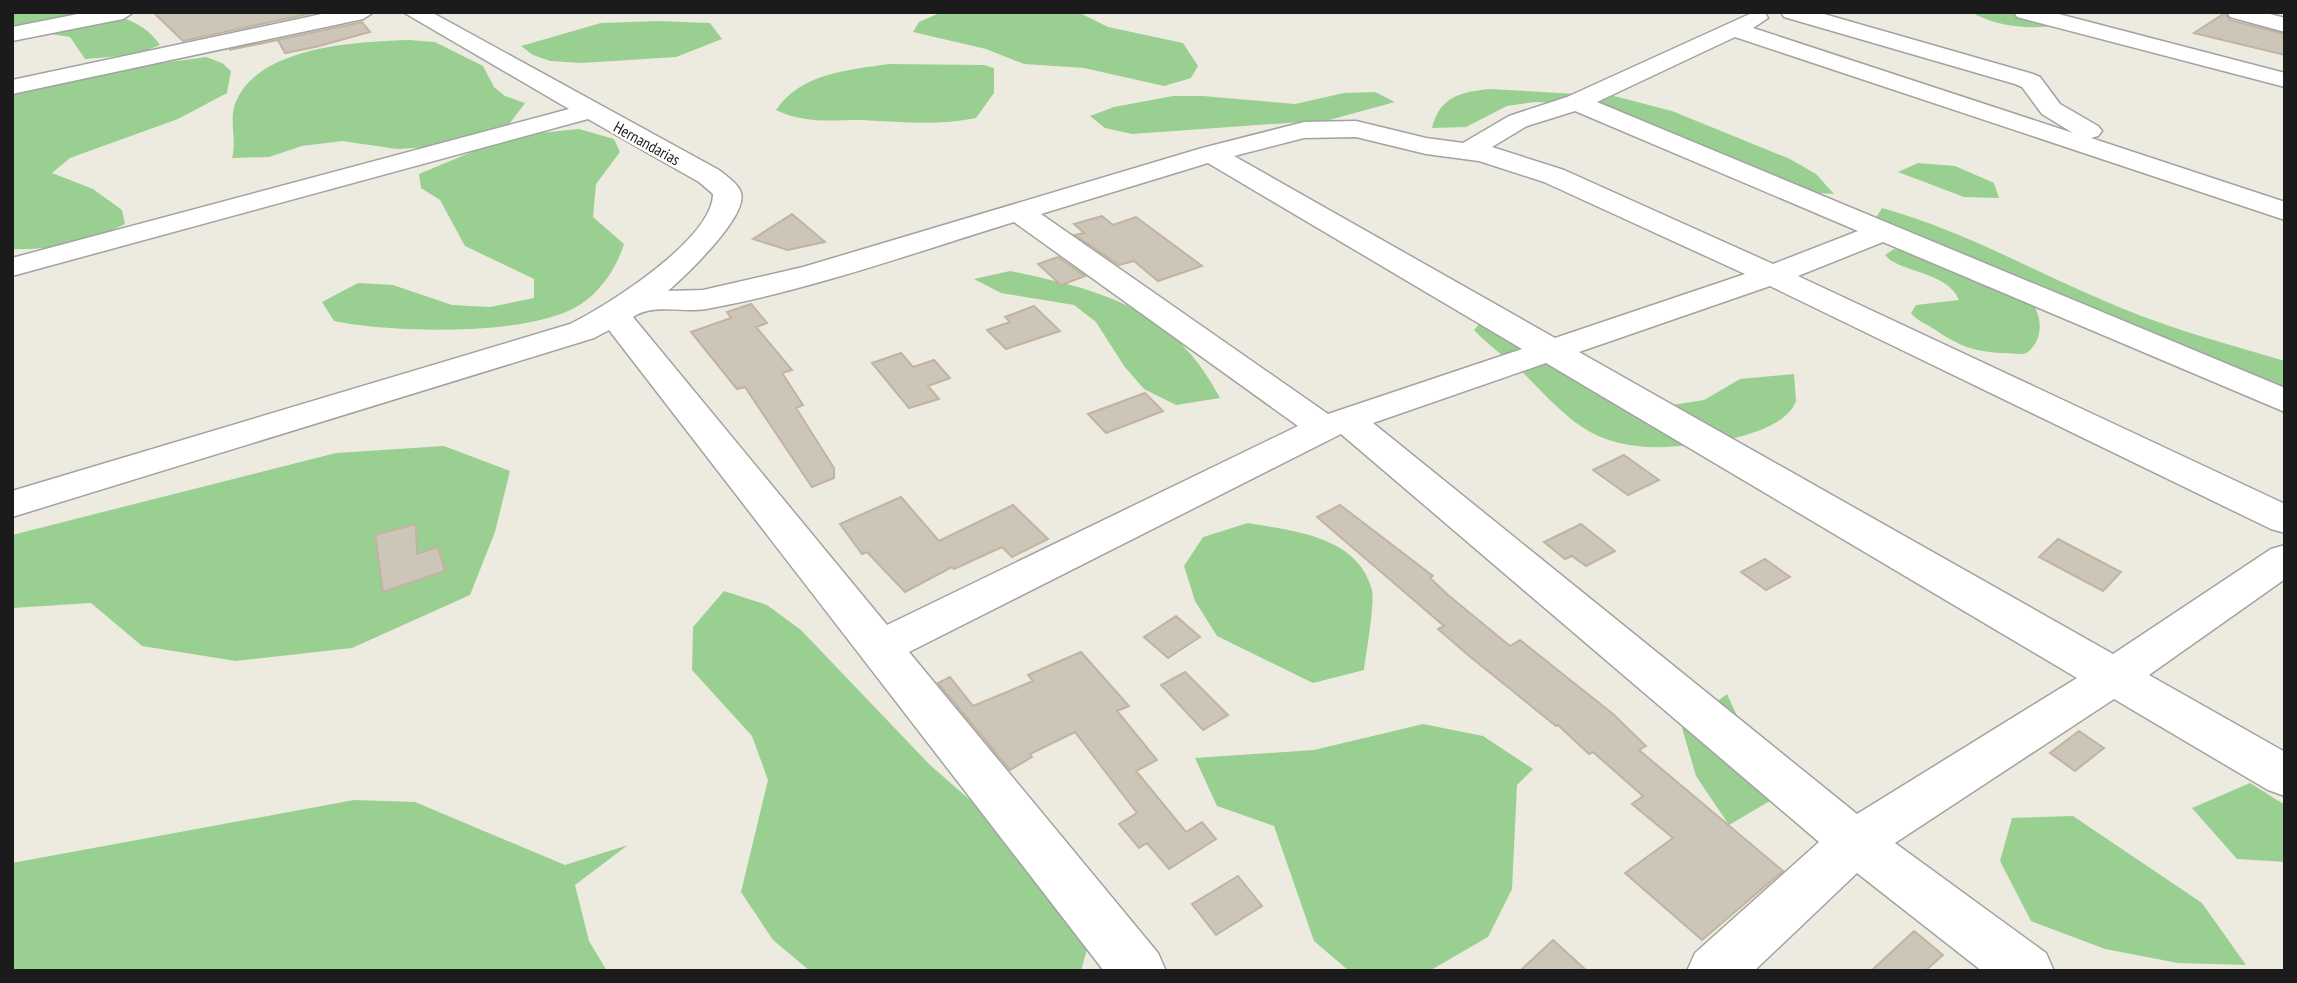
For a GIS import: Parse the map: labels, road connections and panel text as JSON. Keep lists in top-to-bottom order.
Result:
{
  "streets": {
    "street": ["Hernandarias"]
  }
}
